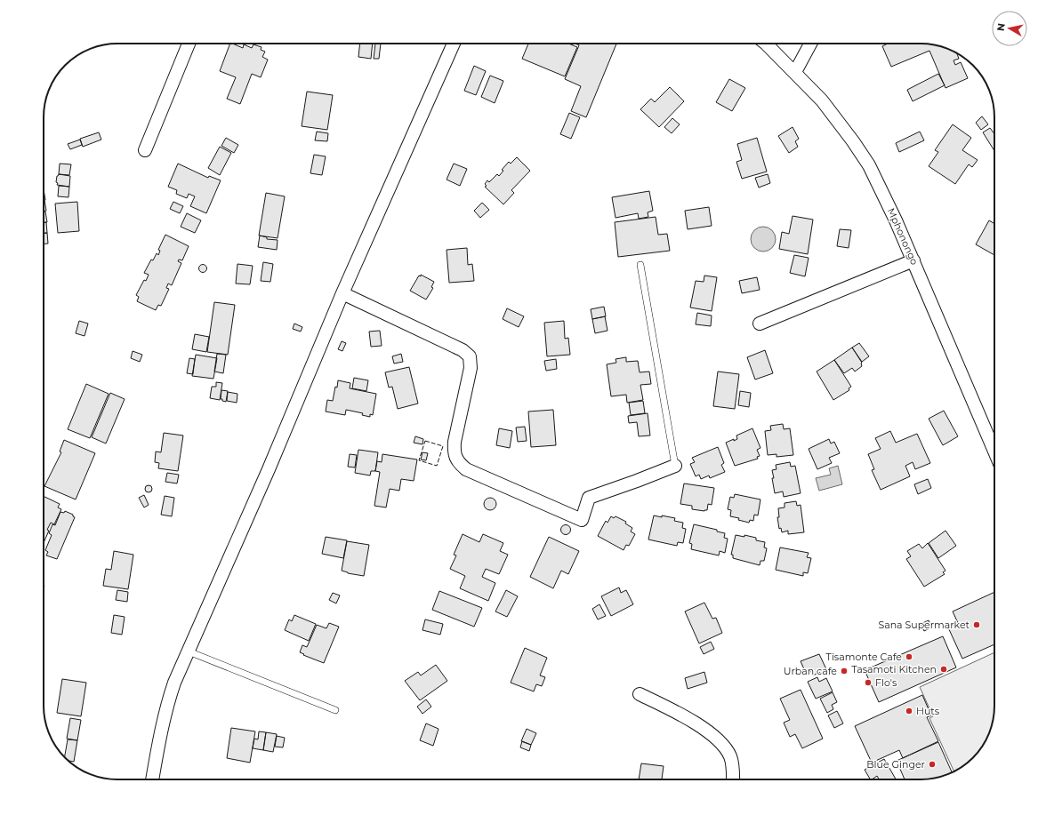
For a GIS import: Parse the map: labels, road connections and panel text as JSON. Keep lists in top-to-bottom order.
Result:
{
  "streets": {
    "street": ["Mphonongo"]
  },
  "places": [
    "Sana Supermarket",
    "Tisamonte Cafe",
    "Tasamoti Kitchen",
    "Urban cafe",
    "Flo's",
    "Huts",
    "Blue Ginger"
  ],
  "north": "left"
}
